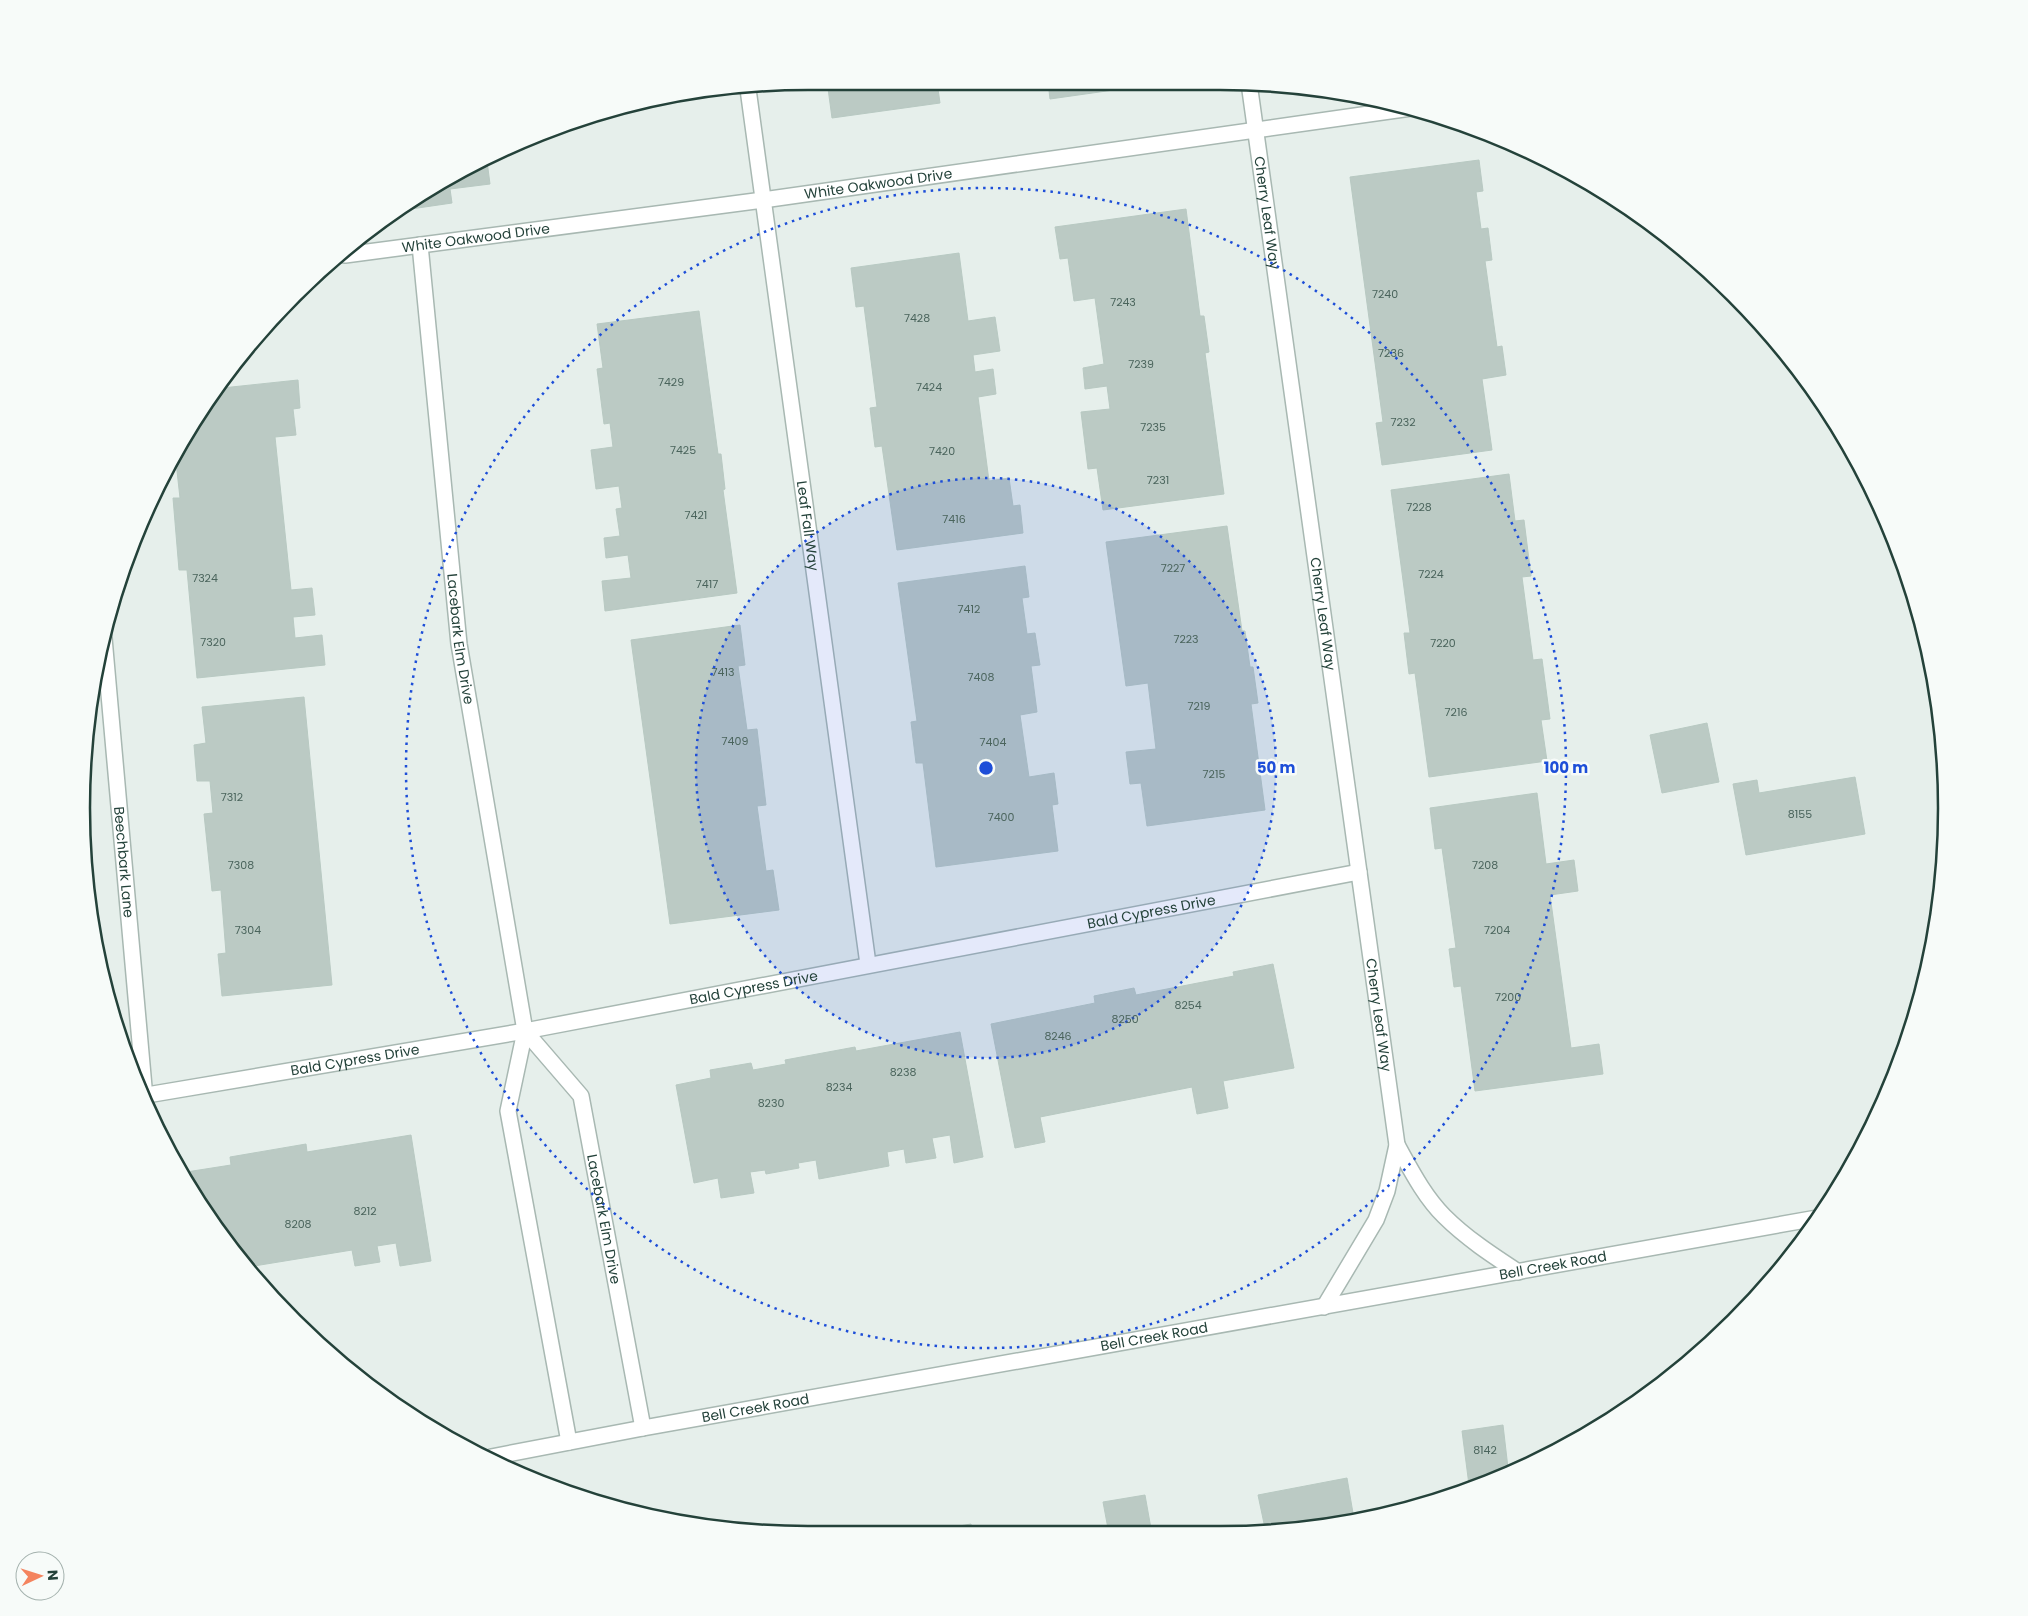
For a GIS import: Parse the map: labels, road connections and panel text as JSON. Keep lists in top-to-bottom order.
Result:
{
  "streets": {
    "street": [
      "White Oakwood Drive",
      "Cherry Leaf Way",
      "Leaf Fall Way",
      "Lacebark Elm Drive",
      "Beechbark Lane",
      "Bald Cypress Drive",
      "Bell Creek Road"
    ]
  },
  "crossings": [
    ["White Oakwood Drive", "Cherry Leaf Way"],
    ["White Oakwood Drive", "Leaf Fall Way"],
    ["White Oakwood Drive", "Lacebark Elm Drive"],
    ["Cherry Leaf Way", "Bald Cypress Drive"],
    ["Cherry Leaf Way", "Bell Creek Road"],
    ["Leaf Fall Way", "Bald Cypress Drive"],
    ["Lacebark Elm Drive", "Bald Cypress Drive"],
    ["Lacebark Elm Drive", "Bell Creek Road"]
  ],
  "house_numbers": [
    "7240",
    "7243",
    "7428",
    "7236",
    "7239",
    "7429",
    "7424",
    "7232",
    "7235",
    "7425",
    "7420",
    "7231",
    "7228",
    "7421",
    "7416",
    "7227",
    "7224",
    "7324",
    "7417",
    "7412",
    "7223",
    "7320",
    "7220",
    "7413",
    "7408",
    "7219",
    "7216",
    "7409",
    "7404",
    "7215",
    "7312",
    "8155",
    "7400",
    "7308",
    "7208",
    "7304",
    "7204",
    "7200",
    "8254",
    "8250",
    "8246",
    "8238",
    "8234",
    "8230",
    "8212",
    "8208",
    "8142"
  ],
  "north": "right",
  "rings": ["50 m", "100 m"]
}
